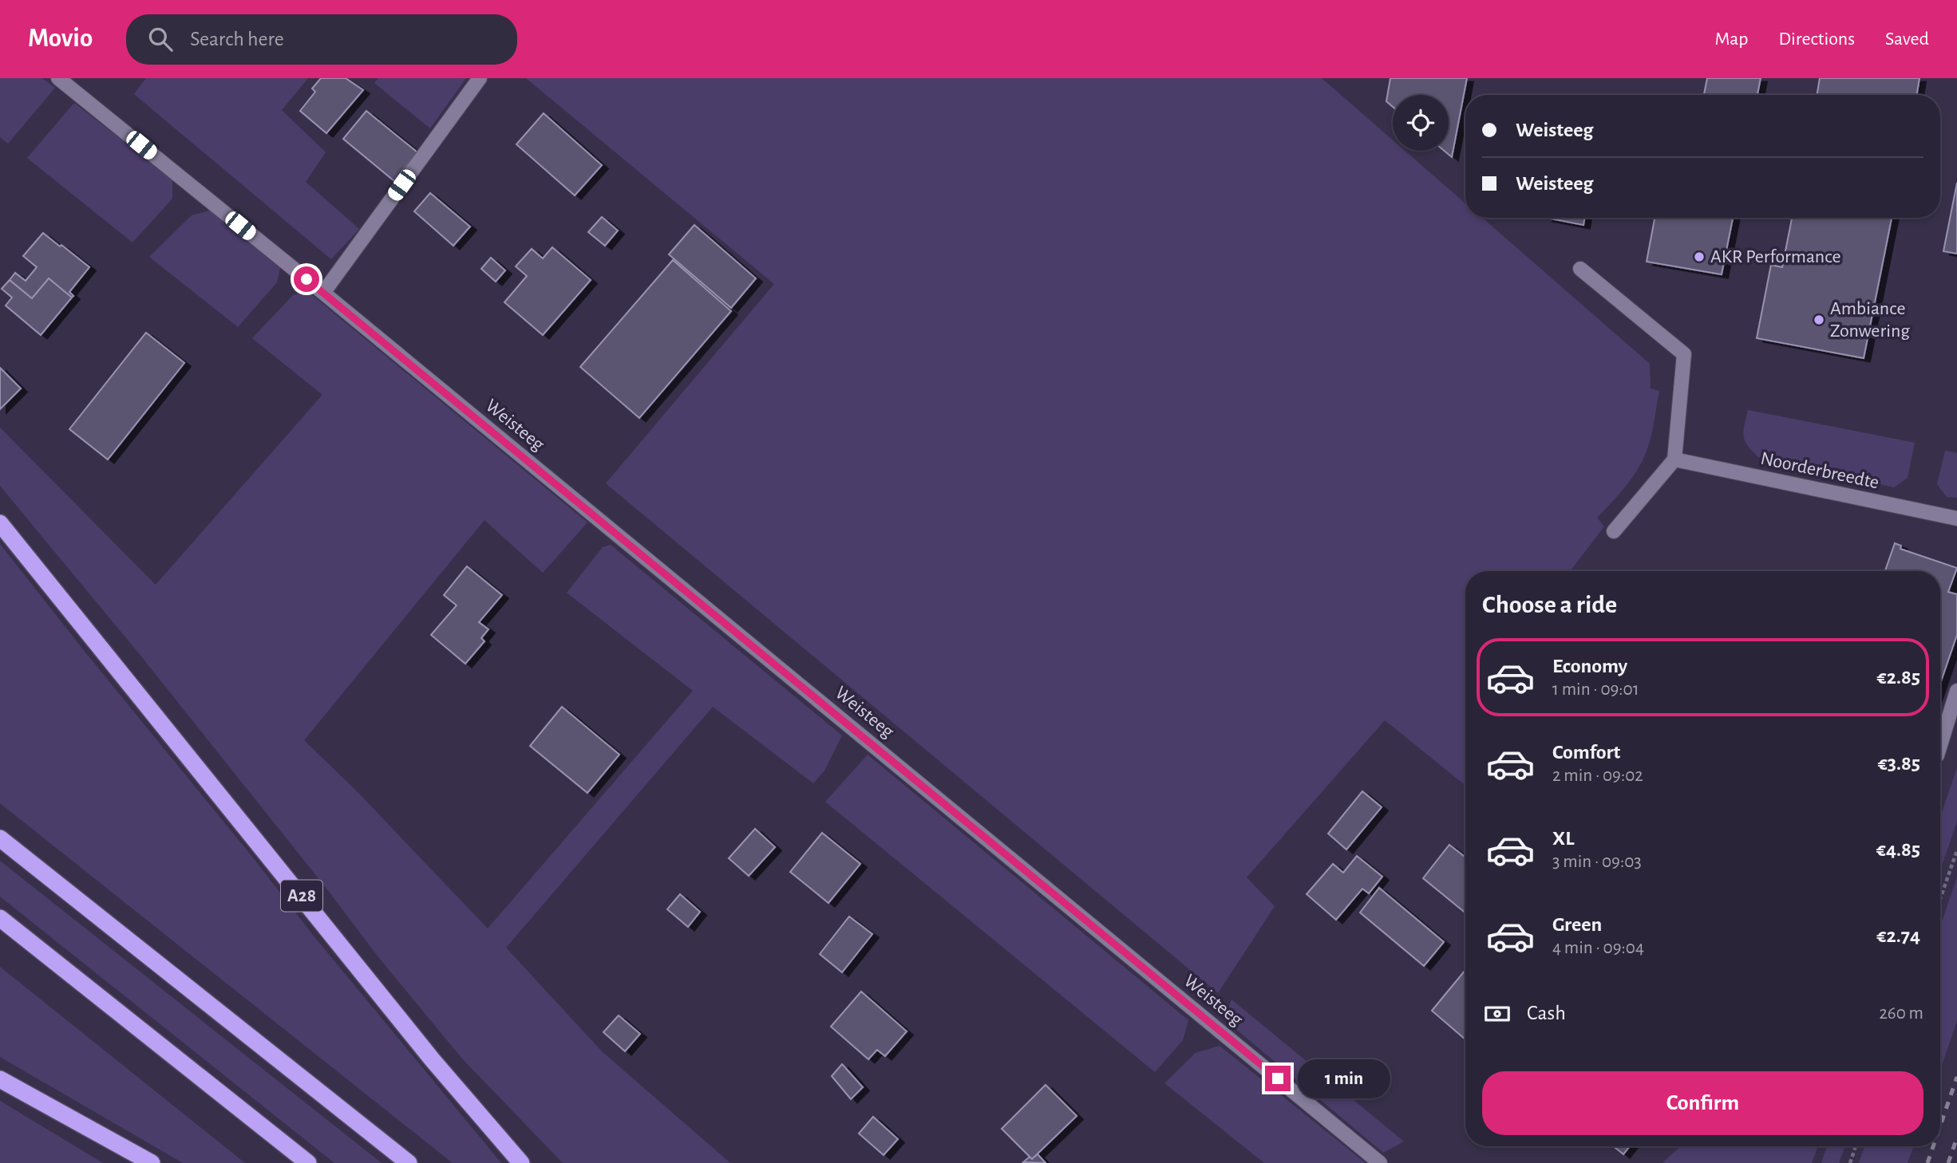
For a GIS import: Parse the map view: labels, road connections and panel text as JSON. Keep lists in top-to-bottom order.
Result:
{
  "streets": {
    "highway": ["A28"],
    "street": ["Weisteeg", "Noorderbreedte"]
  },
  "places": ["AKR Performance", "Ambiance Zonwering"],
  "page": {
    "header": "Movio",
    "search": "Search here",
    "nav": ["Map", "Directions", "Saved"],
    "banner": ["Weisteeg", "Weisteeg"],
    "heading": "Choose a ride",
    "list": [
      {
        "name": "Economy",
        "note": "1 min · 09:01",
        "value": "€2.85"
      },
      {
        "name": "Comfort",
        "note": "2 min · 09:02",
        "value": "€3.85"
      },
      {
        "name": "XL",
        "note": "3 min · 09:03",
        "value": "€4.85"
      },
      {
        "name": "Green",
        "note": "4 min · 09:04",
        "value": "€2.74"
      }
    ],
    "pay": ["Cash", "260 m"],
    "bubble": "1 min",
    "buttons": "Confirm"
  }
}
